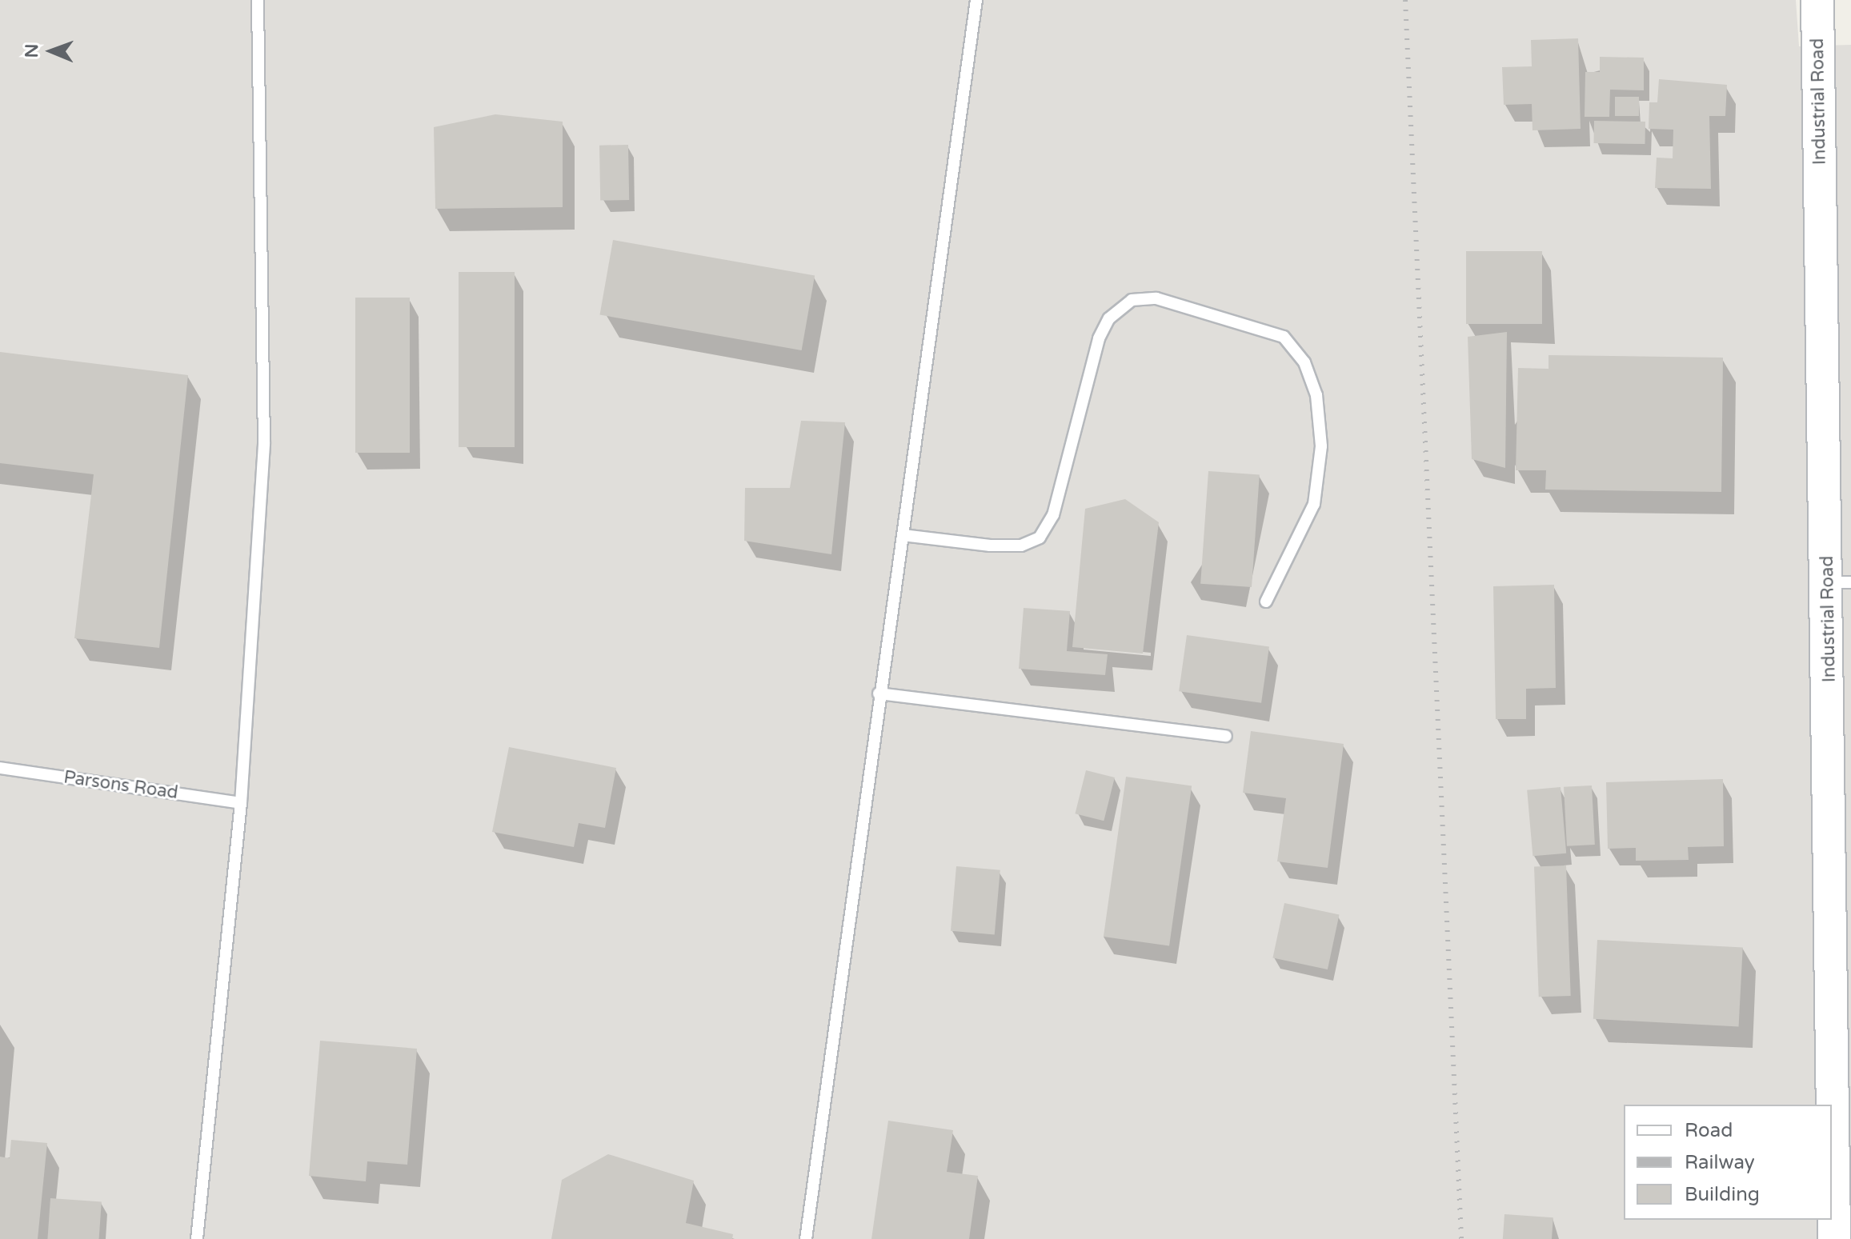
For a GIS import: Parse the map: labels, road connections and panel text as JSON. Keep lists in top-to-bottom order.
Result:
{
  "streets": {
    "street": ["Industrial Road"],
    "lane": ["Parsons Road"]
  },
  "legend": ["Road", "Railway", "Building"],
  "north": "left"
}
